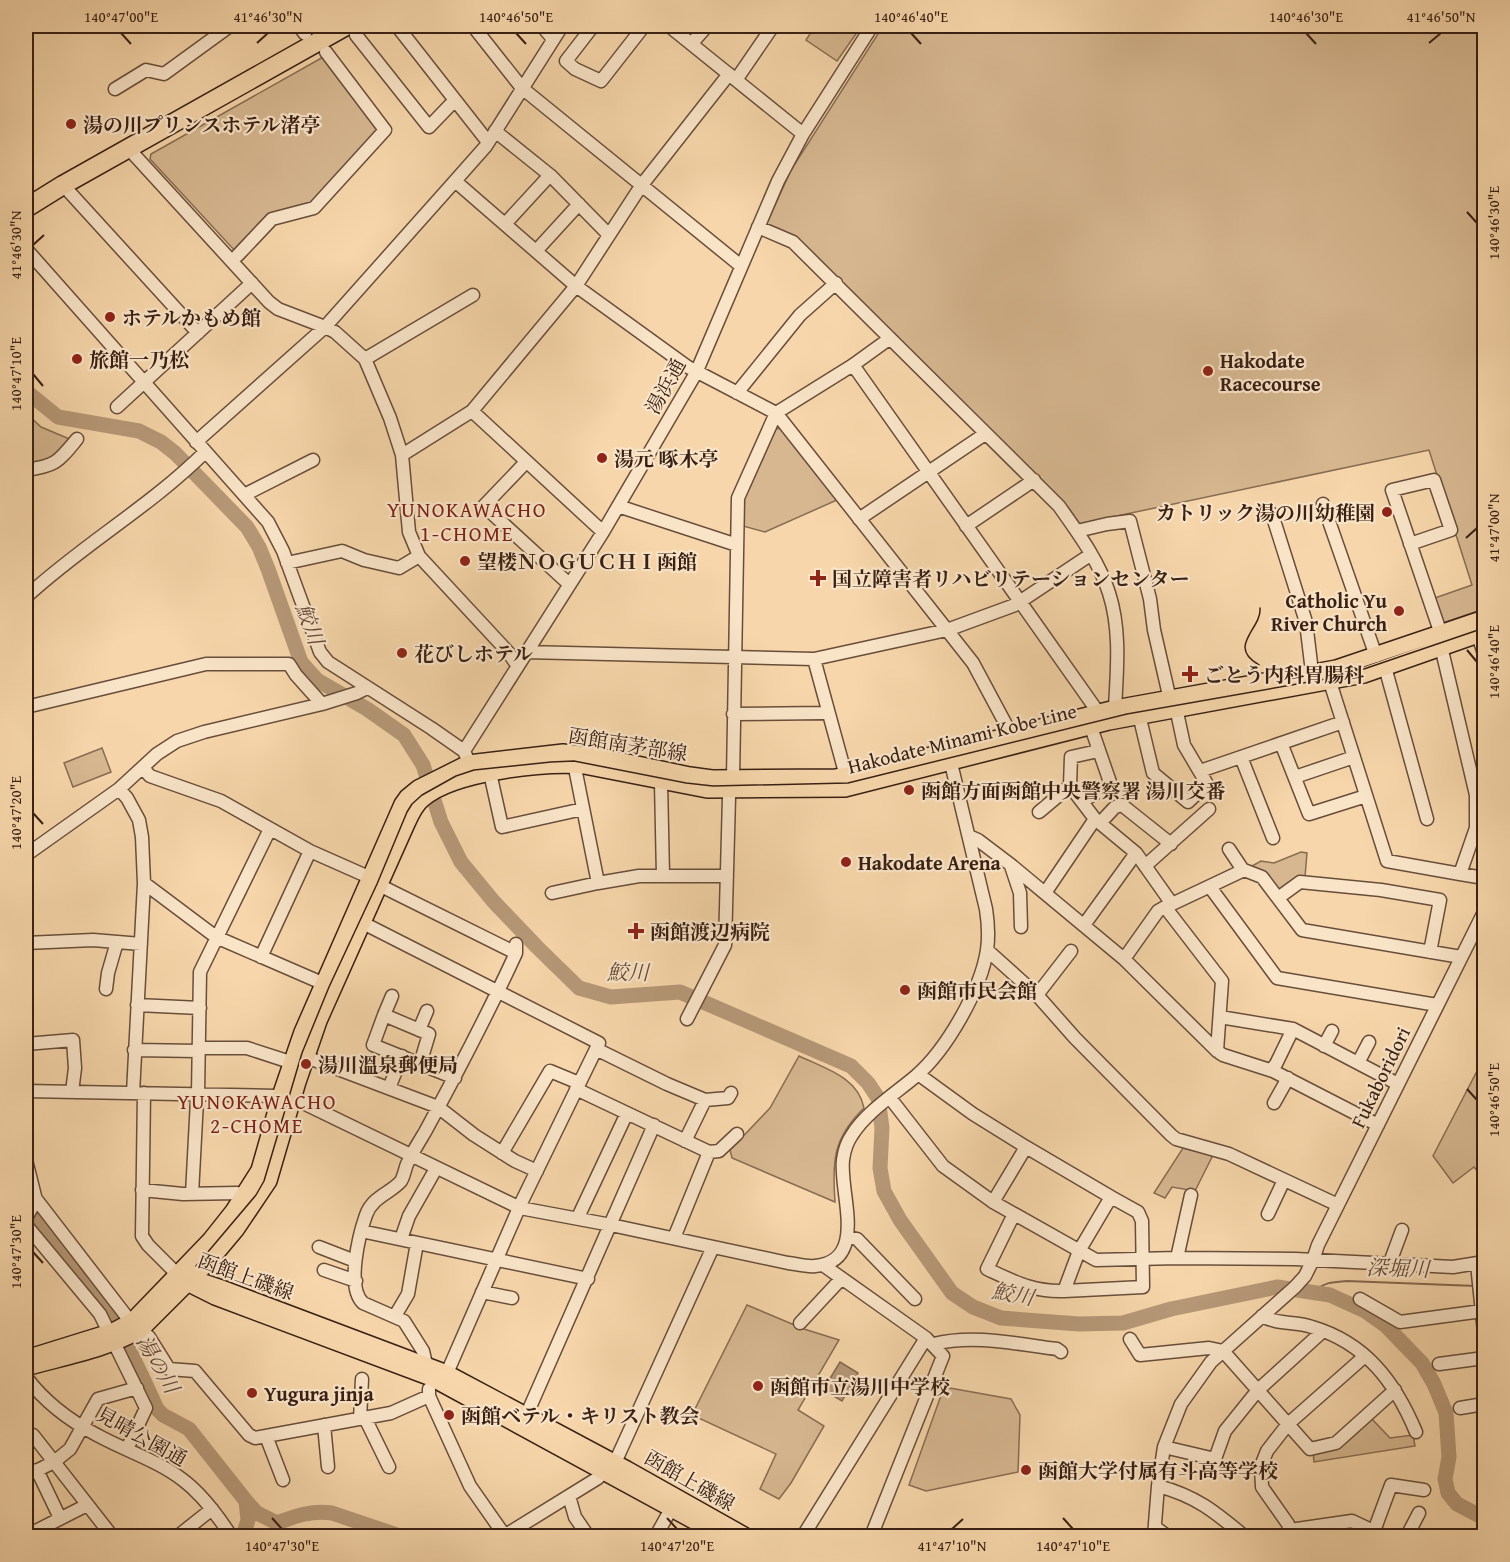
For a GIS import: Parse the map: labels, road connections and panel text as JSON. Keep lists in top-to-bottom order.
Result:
{
  "streets": {
    "main road": ["Hakodate Minami Kobe Line", "函館南茅部線", "函館上磯線"],
    "street": ["湯浜通", "Fukaboridori", "見晴公園通"]
  },
  "crossings": [
    ["湯浜通", "Hakodate Minami Kobe Line"],
    ["湯浜通", "函館南茅部線"],
    ["Hakodate Minami Kobe Line", "函館南茅部線"]
  ],
  "districts": ["YUNOKAWACHO 1-CHOME", "YUNOKAWACHO 2-CHOME"],
  "water": ["鮫川", "深堀川", "湯の川"],
  "places": {
    "other": [
      "湯の川プリンスホテル渚亭",
      "ホテルかもめ館",
      "旅館一乃松",
      "Hakodate Racecourse",
      "湯元 啄木亭",
      "カトリック湯の川幼稚園",
      "望楼ＮＯＧＵＣＨＩ函館",
      "Catholic Yu River Church",
      "花びしホテル",
      "函館方面函館中央警察署 湯川交番",
      "Hakodate Arena",
      "函館市民会館",
      "湯川溫泉郵便局",
      "函館市立湯川中学校",
      "Yugura jinja",
      "函館ベテル・キリスト教会",
      "函館大学付属有斗高等学校"
    ],
    "health": ["国立障害者リハビリテーションセンター", "ごとう内科胃腸科", "函館渡辺病院"]
  },
  "coordinates": [
    "140°47'00\"E",
    "41°46'30\"N",
    "140°46'50\"E",
    "140°46'40\"E",
    "140°46'30\"E",
    "41°46'50\"N",
    "140°47'10\"E",
    "41°47'00\"N",
    "140°47'20\"E",
    "140°47'30\"E",
    "41°47'10\"N"
  ]
}
